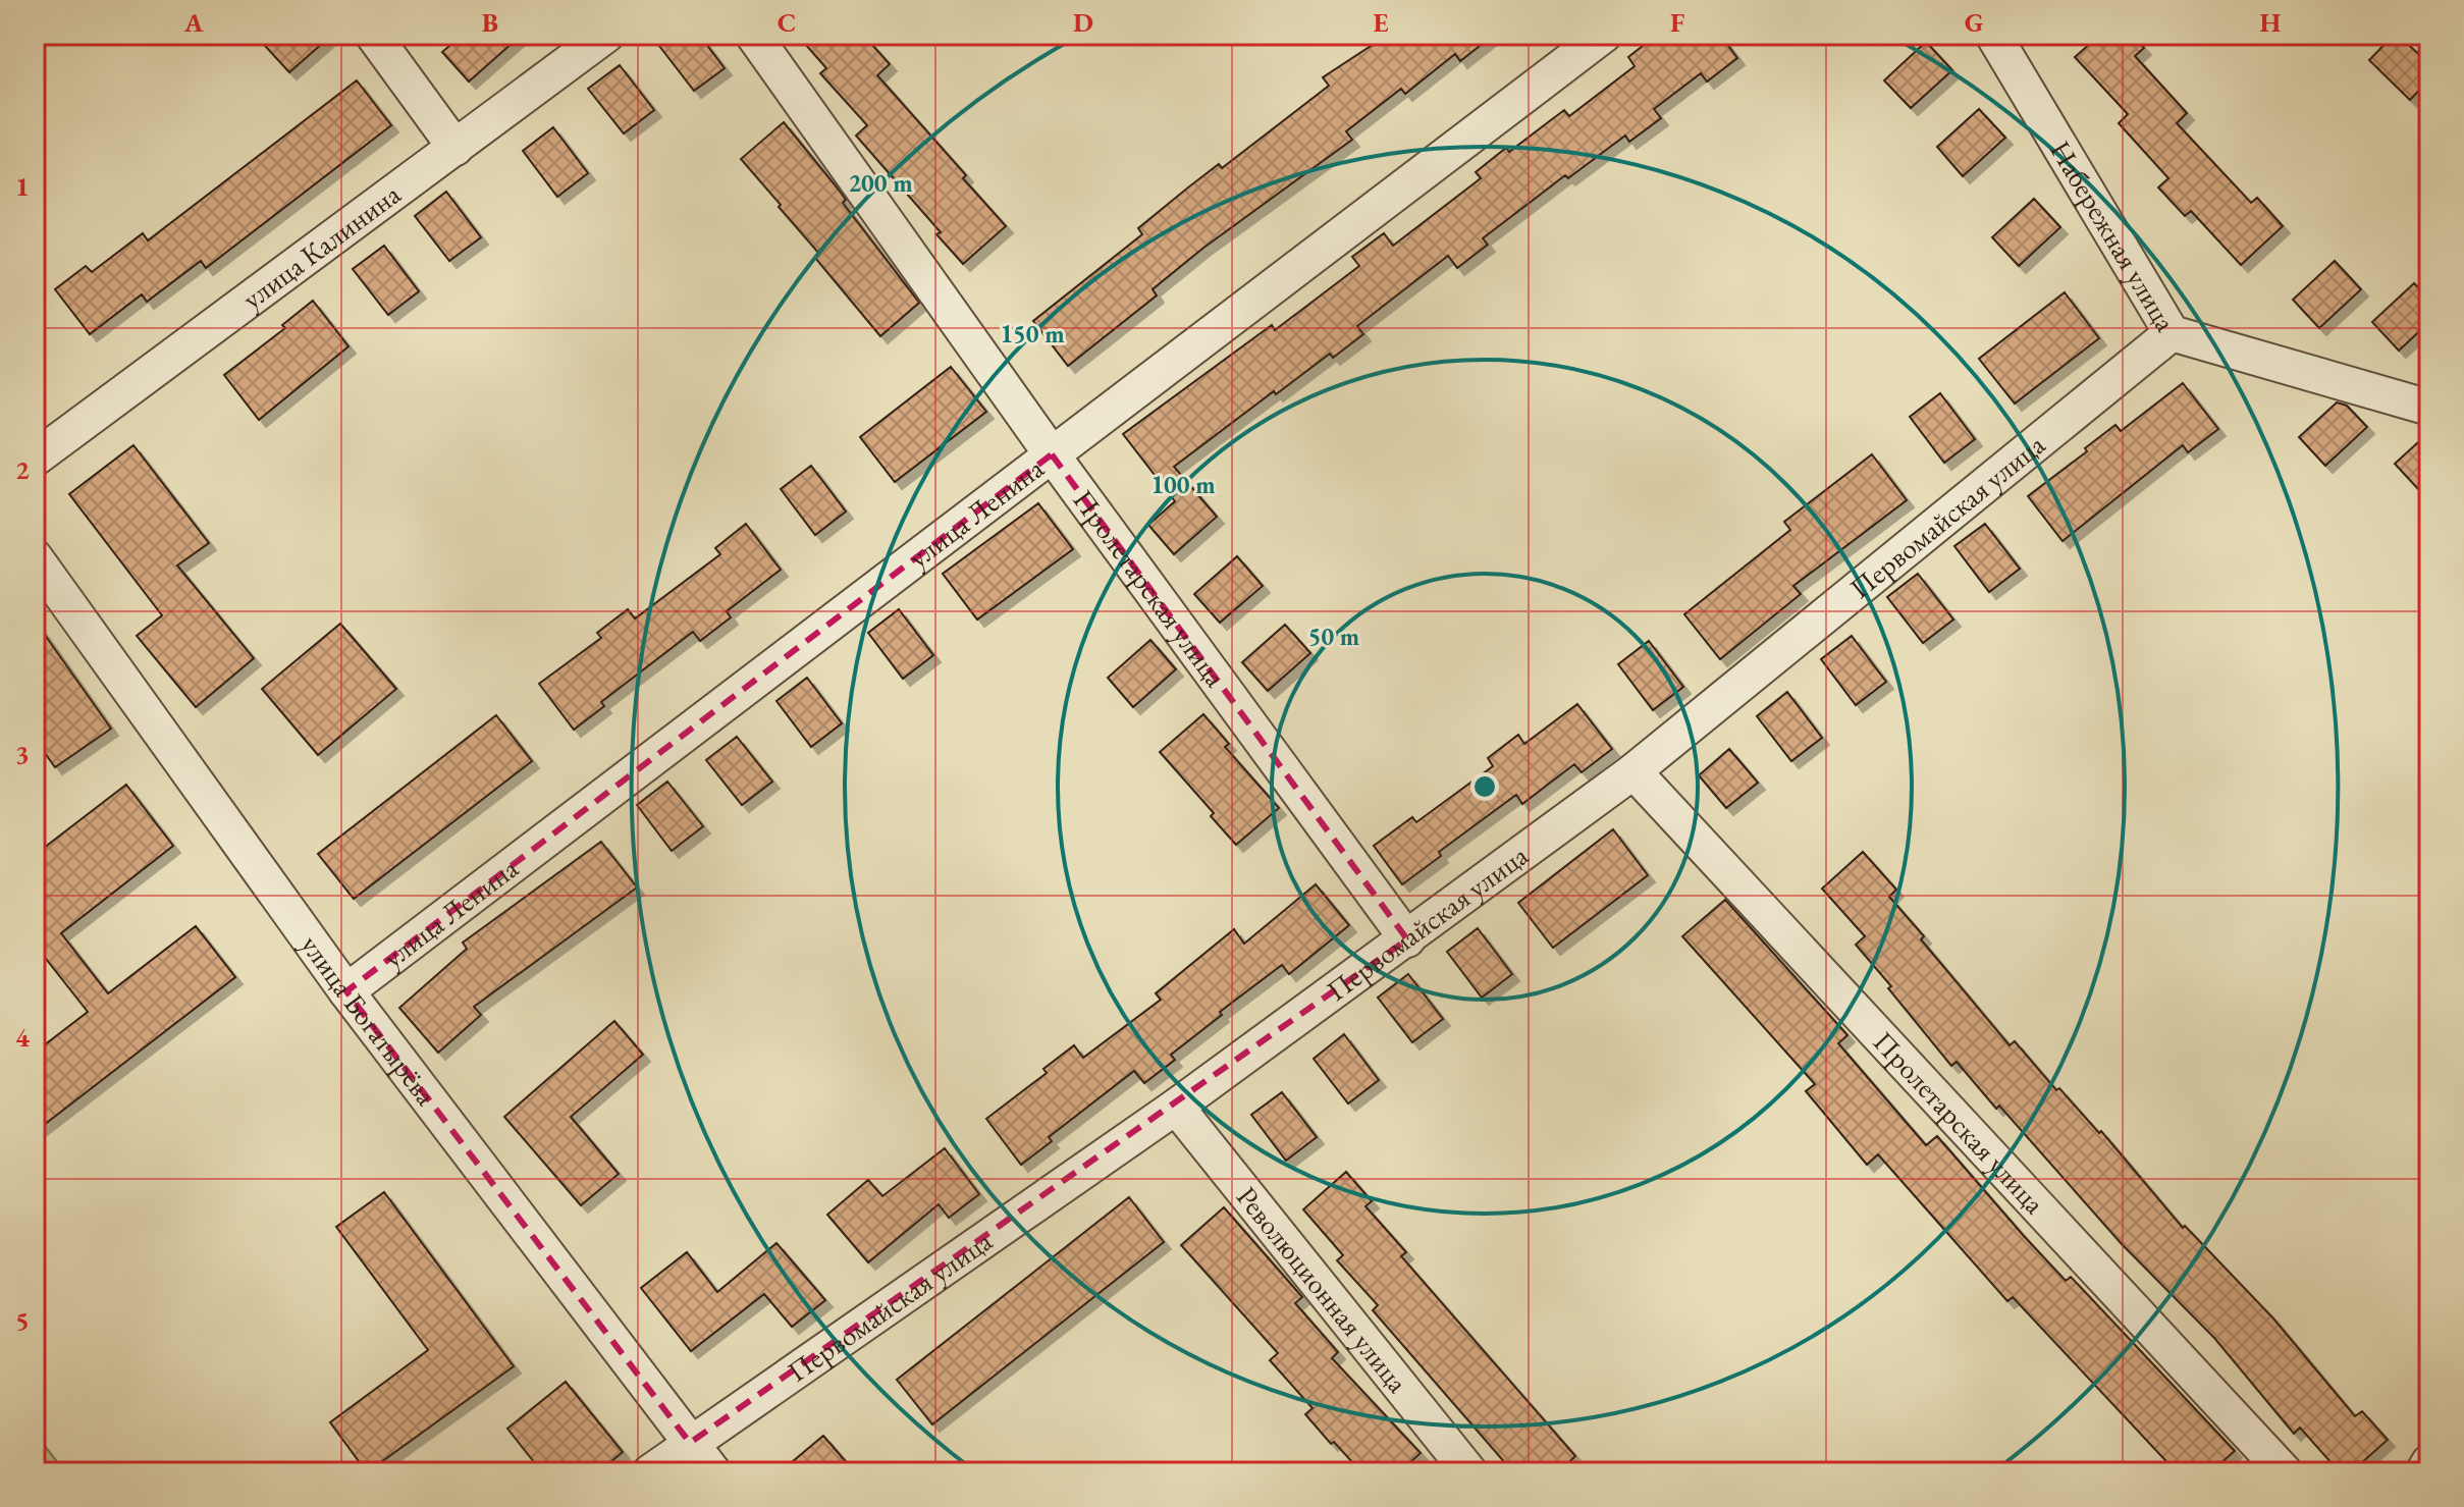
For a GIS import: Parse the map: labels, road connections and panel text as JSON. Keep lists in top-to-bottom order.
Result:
{
  "streets": {
    "street": [
      "Набережная улица",
      "улица Калинина",
      "улица Ленина",
      "Первомайская улица",
      "Пролетарская улица",
      "улица Богатырёва",
      "Революционная улица"
    ]
  },
  "crossings": [
    ["Набережная улица", "Первомайская улица"],
    ["улица Ленина", "Пролетарская улица"],
    ["улица Ленина", "улица Богатырёва"],
    ["Первомайская улица", "Пролетарская улица"],
    ["Первомайская улица", "улица Богатырёва"],
    ["Первомайская улица", "Революционная улица"]
  ],
  "grid": {
    "columns": [
      "A",
      "B",
      "C",
      "D",
      "E",
      "F",
      "G",
      "H"
    ],
    "rows": [
      "1",
      "2",
      "3",
      "4",
      "5"
    ]
  },
  "rings": [
    "200 m",
    "150 m",
    "100 m",
    "50 m"
  ]
}
